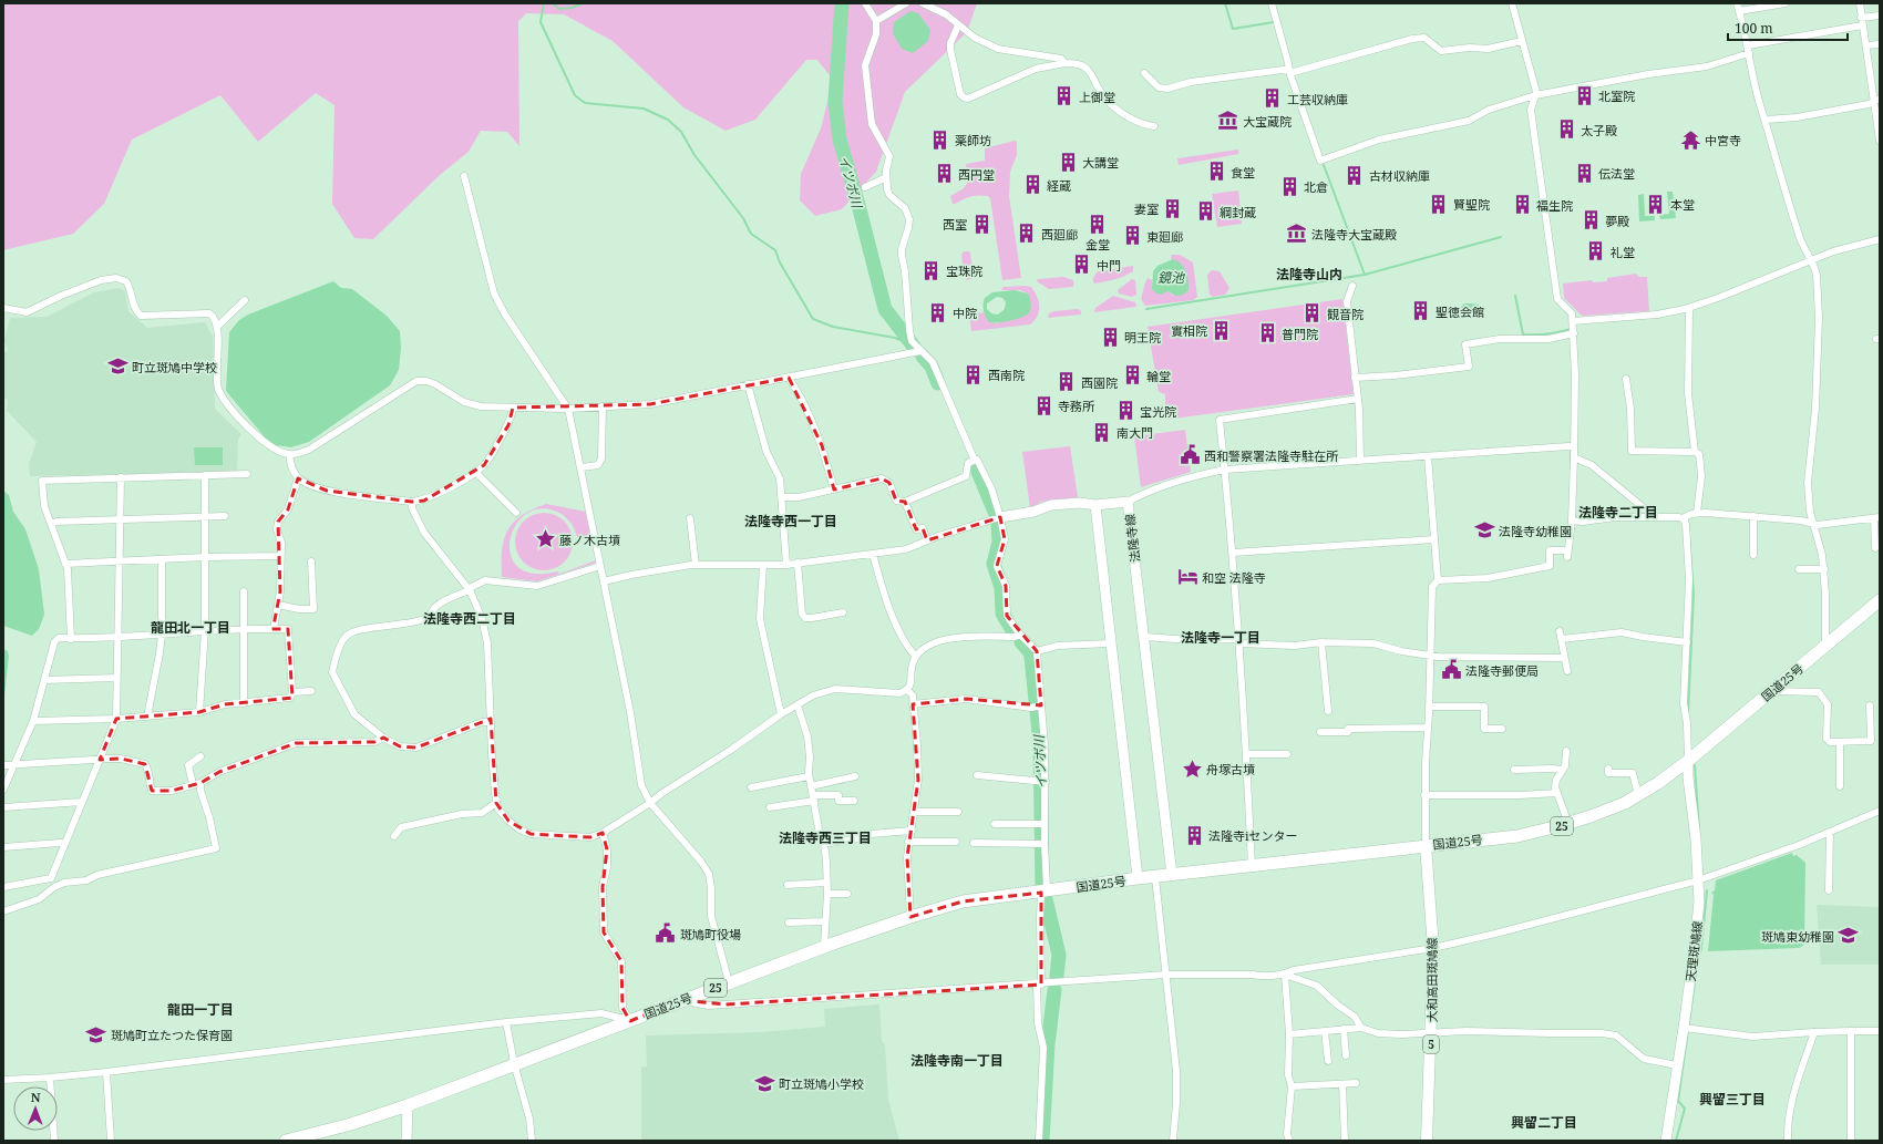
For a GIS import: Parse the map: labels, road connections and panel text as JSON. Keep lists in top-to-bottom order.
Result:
{
  "streets": {
    "highway": ["国道25号", "25"],
    "main road": [
      "法隆寺線",
      "天理斑鳩線",
      "大和高田斑鳩線",
      "5"
    ]
  },
  "crossings": [
    ["法隆寺線", "国道25号"],
    ["国道25号", "天理斑鳩線"],
    ["国道25号", "大和高田斑鳩線"]
  ],
  "districts": [
    "法隆寺山内",
    "法隆寺二丁目",
    "法隆寺西一丁目",
    "法隆寺西二丁目",
    "龍田北一丁目",
    "法隆寺一丁目",
    "法隆寺西三丁目",
    "龍田一丁目",
    "法隆寺南一丁目",
    "興留三丁目",
    "興留二丁目"
  ],
  "water": ["イツボ川", "鏡池"],
  "places": {
    "building": [
      "北室院",
      "上御堂",
      "工芸収納庫",
      "太子殿",
      "薬師坊",
      "大講堂",
      "食堂",
      "伝法堂",
      "西円堂",
      "古材収納庫",
      "経蔵",
      "北倉",
      "賢聖院",
      "本堂",
      "福生院",
      "妻室",
      "綱封蔵",
      "夢殿",
      "西室",
      "金堂",
      "西廻廊",
      "東廻廊",
      "礼堂",
      "中門",
      "宝珠院",
      "聖徳会館",
      "中院",
      "観音院",
      "實相院",
      "普門院",
      "明王院",
      "西南院",
      "輪堂",
      "西園院",
      "寺務所",
      "宝光院",
      "南大門",
      "法隆寺iセンター"
    ],
    "museum": ["大宝蔵院", "法隆寺大宝蔵殿"],
    "temple": ["中宮寺"],
    "school or university": [
      "町立斑鳩中学校",
      "法隆寺幼稚園",
      "斑鳩東幼稚園",
      "斑鳩町立たつた保育園",
      "町立斑鳩小学校"
    ],
    "public building": ["西和警察署法隆寺駐在所", "法隆寺郵便局", "斑鳩町役場"],
    "place": ["藤ノ木古墳", "舟塚古墳"],
    "hotel": ["和空 法隆寺"]
  },
  "scale_bar": "100 m",
  "north": "top"
}
